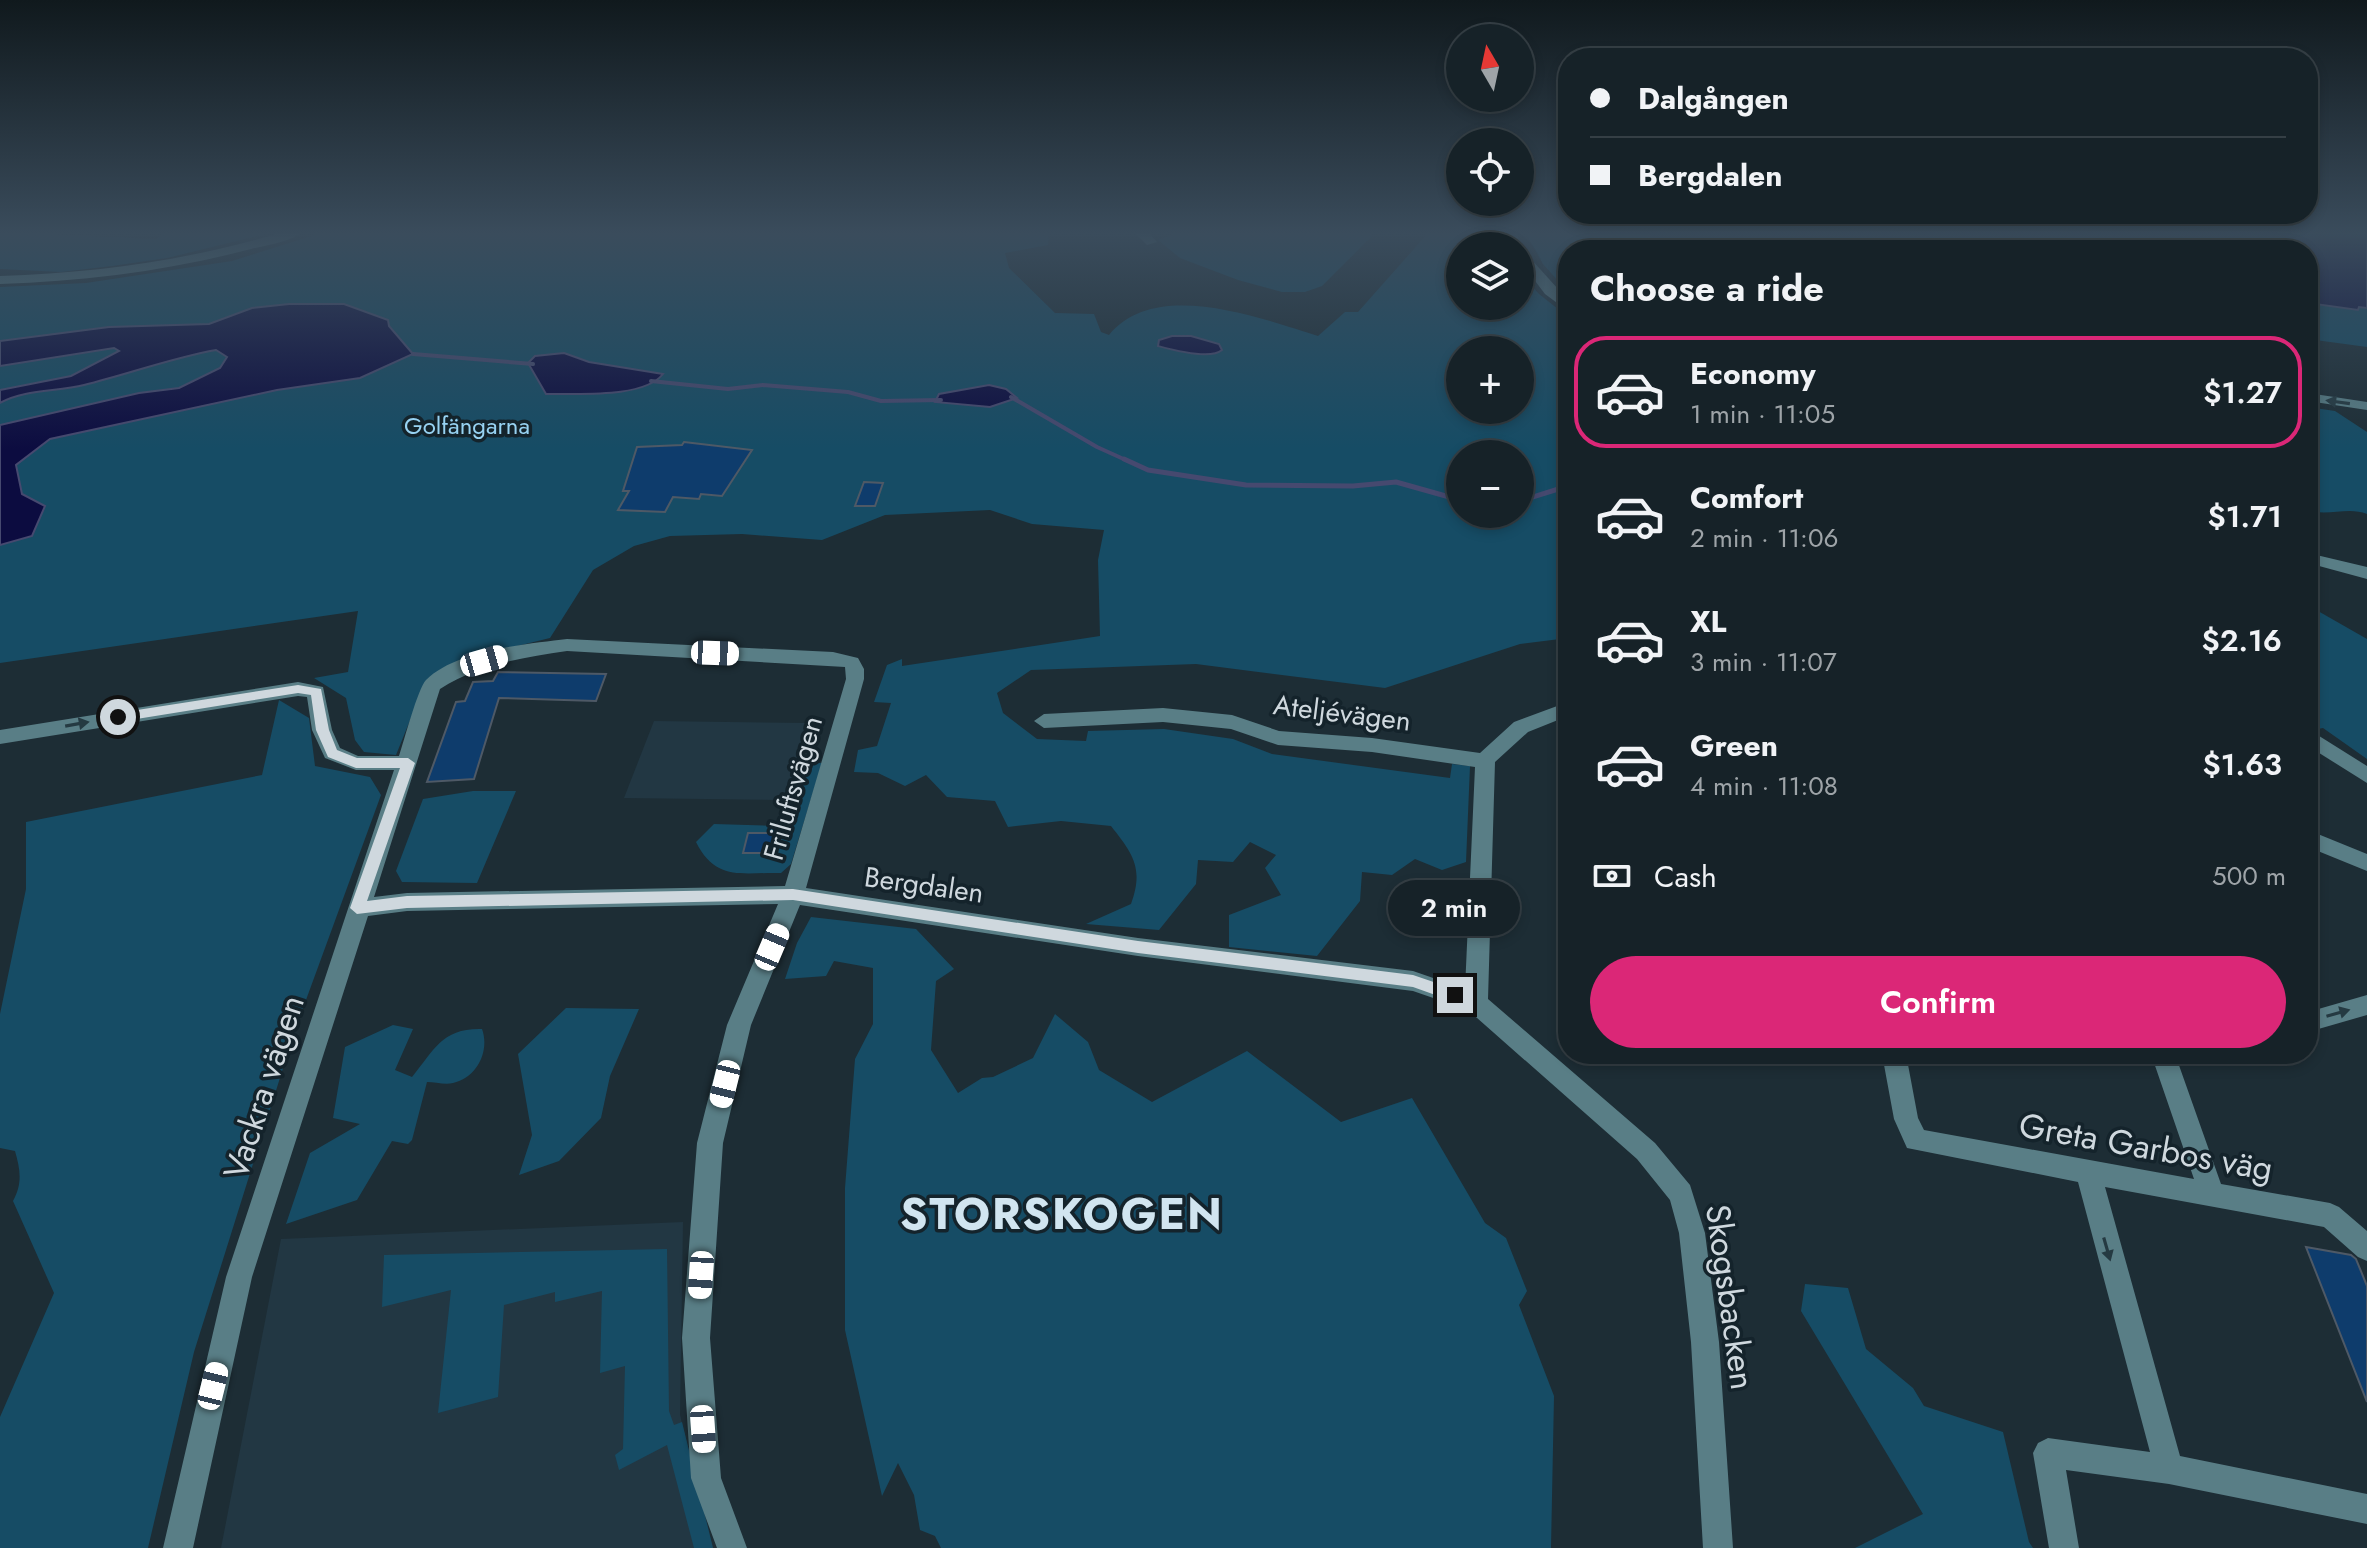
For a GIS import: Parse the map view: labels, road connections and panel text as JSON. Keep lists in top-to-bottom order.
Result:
{
  "streets": {
    "street": [
      "Ateljévägen",
      "Friluftsvägen",
      "Bergdalen",
      "Vackra vägen",
      "Greta Garbos väg",
      "Skogsbacken"
    ]
  },
  "crossings": [
    ["Friluftsvägen", "Bergdalen"],
    ["Friluftsvägen", "Vackra vägen"],
    ["Bergdalen", "Vackra vägen"],
    ["Bergdalen", "Skogsbacken"]
  ],
  "districts": ["STORSKOGEN"],
  "parks": ["Golfängarna"],
  "north": "top",
  "page": {
    "map_buttons": ["+", "−"],
    "banner": ["Dalgången", "Bergdalen"],
    "heading": "Choose a ride",
    "list": [
      {
        "name": "Economy",
        "note": "1 min · 11:05",
        "value": "$1.27"
      },
      {
        "name": "Comfort",
        "note": "2 min · 11:06",
        "value": "$1.71"
      },
      {
        "name": "XL",
        "note": "3 min · 11:07",
        "value": "$2.16"
      },
      {
        "name": "Green",
        "note": "4 min · 11:08",
        "value": "$1.63"
      }
    ],
    "pay": ["Cash", "500 m"],
    "bubble": "2 min",
    "buttons": "Confirm"
  }
}
